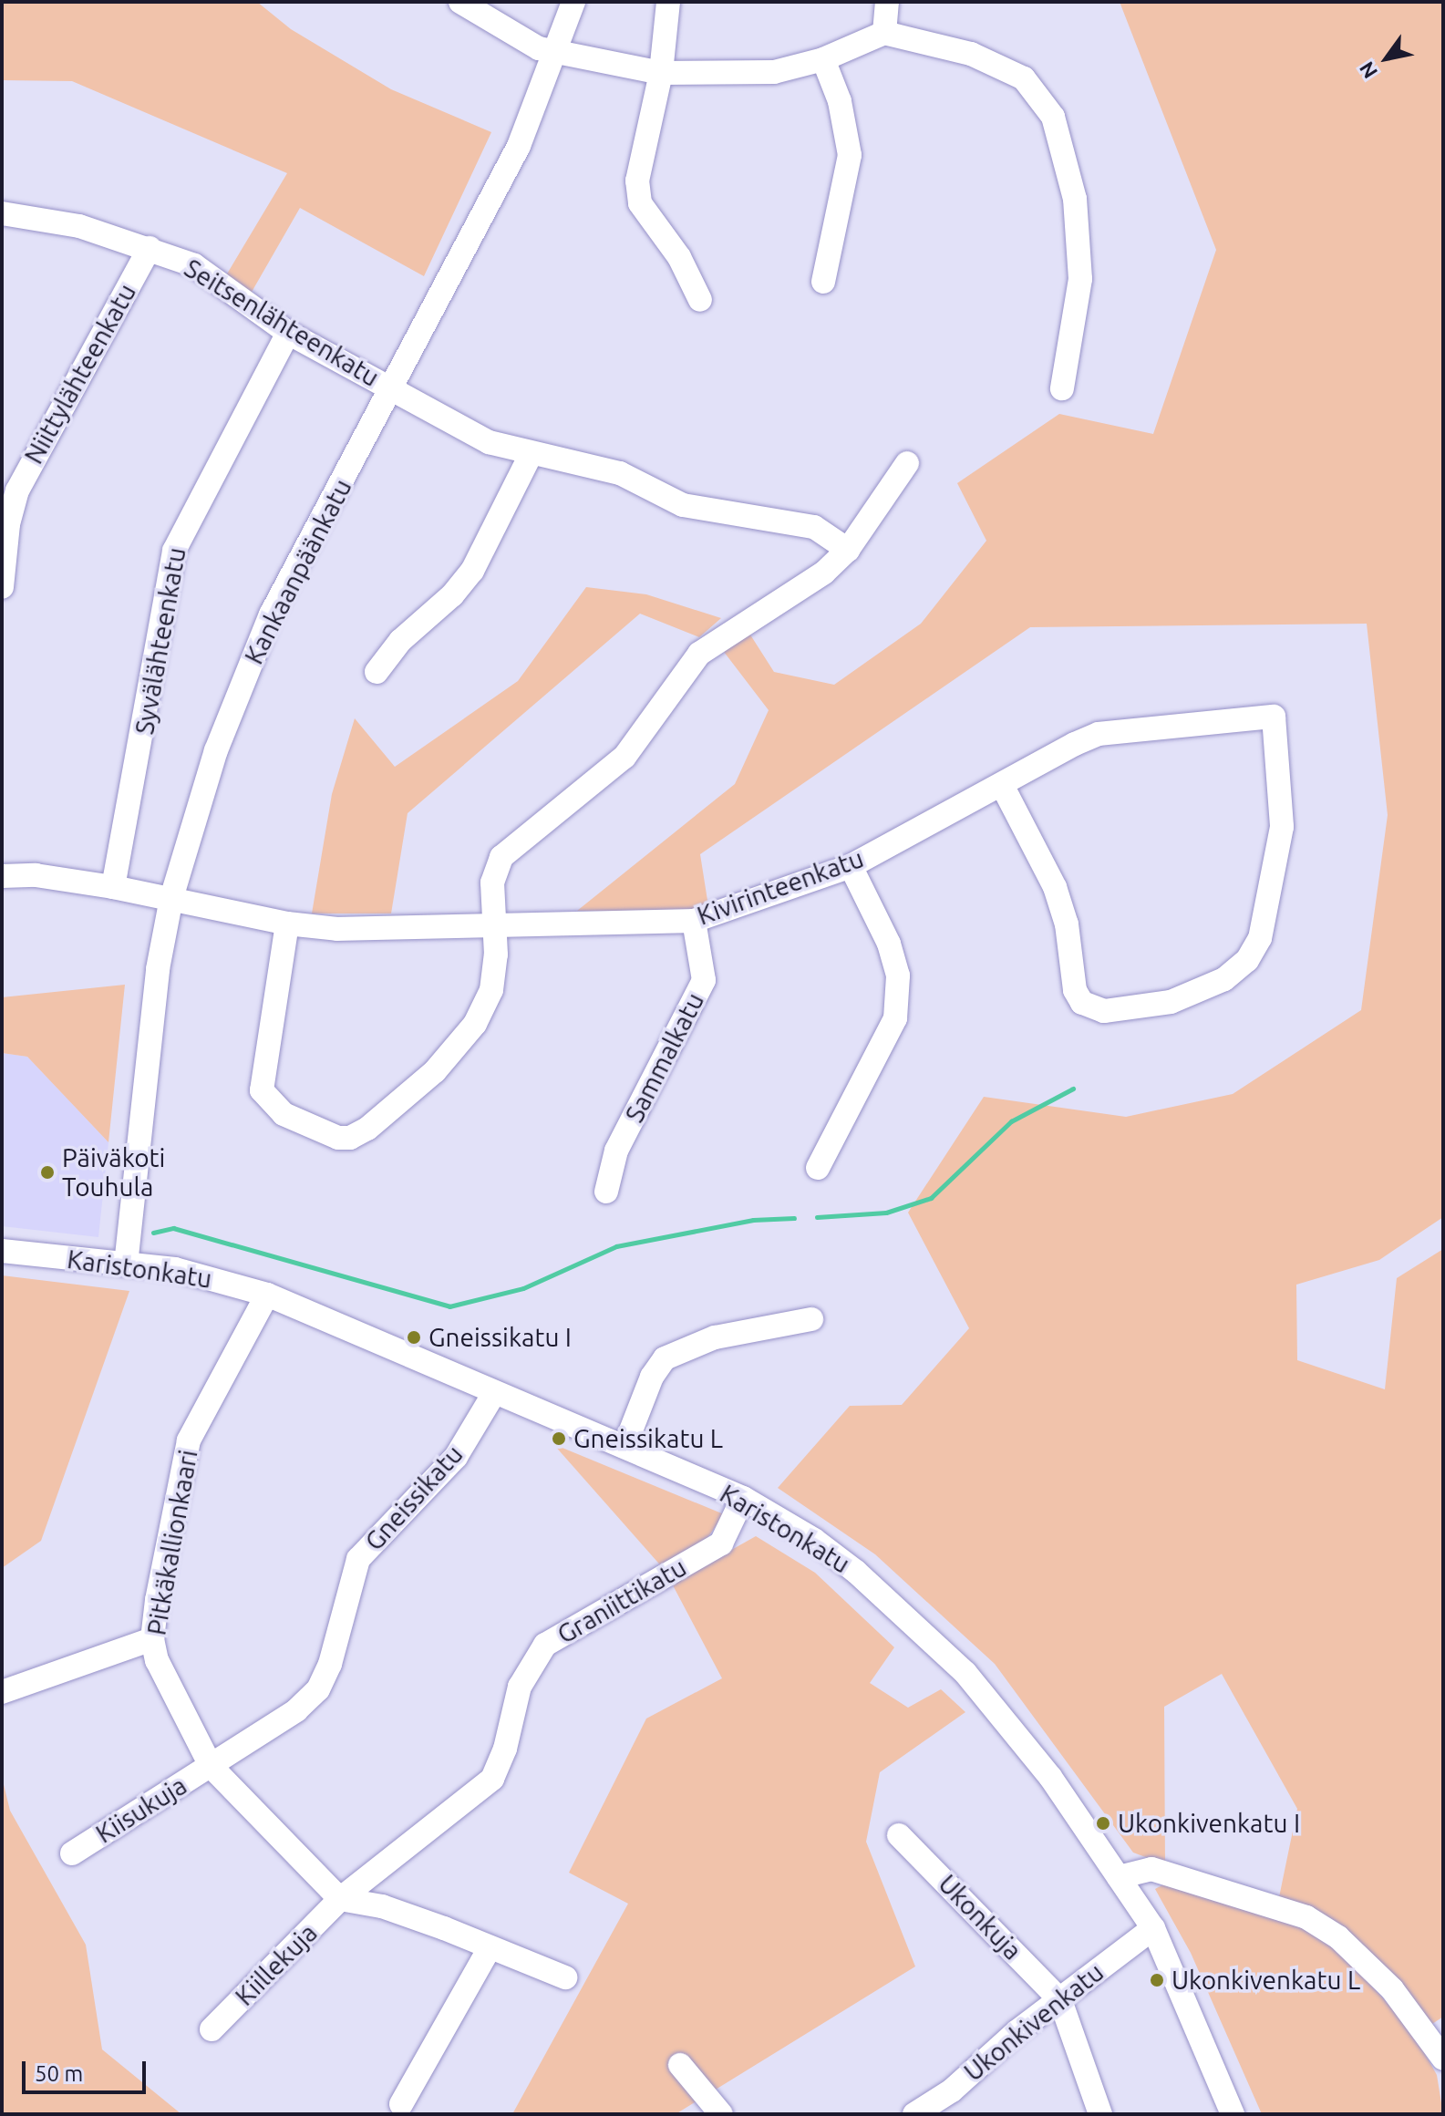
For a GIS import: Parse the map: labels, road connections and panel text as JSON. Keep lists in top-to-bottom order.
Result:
{
  "streets": {
    "street": [
      "Seitsenlähteenkatu",
      "Niittylähteenkatu",
      "Kankaanpäänkatu",
      "Syvälähteenkatu",
      "Kivirinteenkatu",
      "Sammalkatu",
      "Karistonkatu",
      "Gneissikatu",
      "Pitkäkallionkaari",
      "Graniittikatu",
      "Kiisukuja",
      "Ukonkuja",
      "Kiillekuja",
      "Ukonkivenkatu"
    ]
  },
  "crossings": [
    ["Seitsenlähteenkatu", "Niittylähteenkatu"],
    ["Seitsenlähteenkatu", "Kankaanpäänkatu"],
    ["Seitsenlähteenkatu", "Syvälähteenkatu"],
    ["Kankaanpäänkatu", "Kivirinteenkatu"],
    ["Kankaanpäänkatu", "Karistonkatu"],
    ["Syvälähteenkatu", "Kivirinteenkatu"],
    ["Kivirinteenkatu", "Sammalkatu"],
    ["Karistonkatu", "Gneissikatu"],
    ["Karistonkatu", "Pitkäkallionkaari"],
    ["Karistonkatu", "Graniittikatu"],
    ["Karistonkatu", "Ukonkivenkatu"],
    ["Gneissikatu", "Pitkäkallionkaari"],
    ["Gneissikatu", "Kiisukuja"],
    ["Pitkäkallionkaari", "Graniittikatu"],
    ["Pitkäkallionkaari", "Kiisukuja"],
    ["Pitkäkallionkaari", "Kiillekuja"],
    ["Graniittikatu", "Kiillekuja"],
    ["Ukonkuja", "Ukonkivenkatu"]
  ],
  "places": [
    "Päiväkoti Touhula",
    "Gneissikatu I",
    "Gneissikatu L",
    "Ukonkivenkatu I",
    "Ukonkivenkatu L"
  ],
  "scale_bar": "50 m",
  "north": "bottom left"
}
